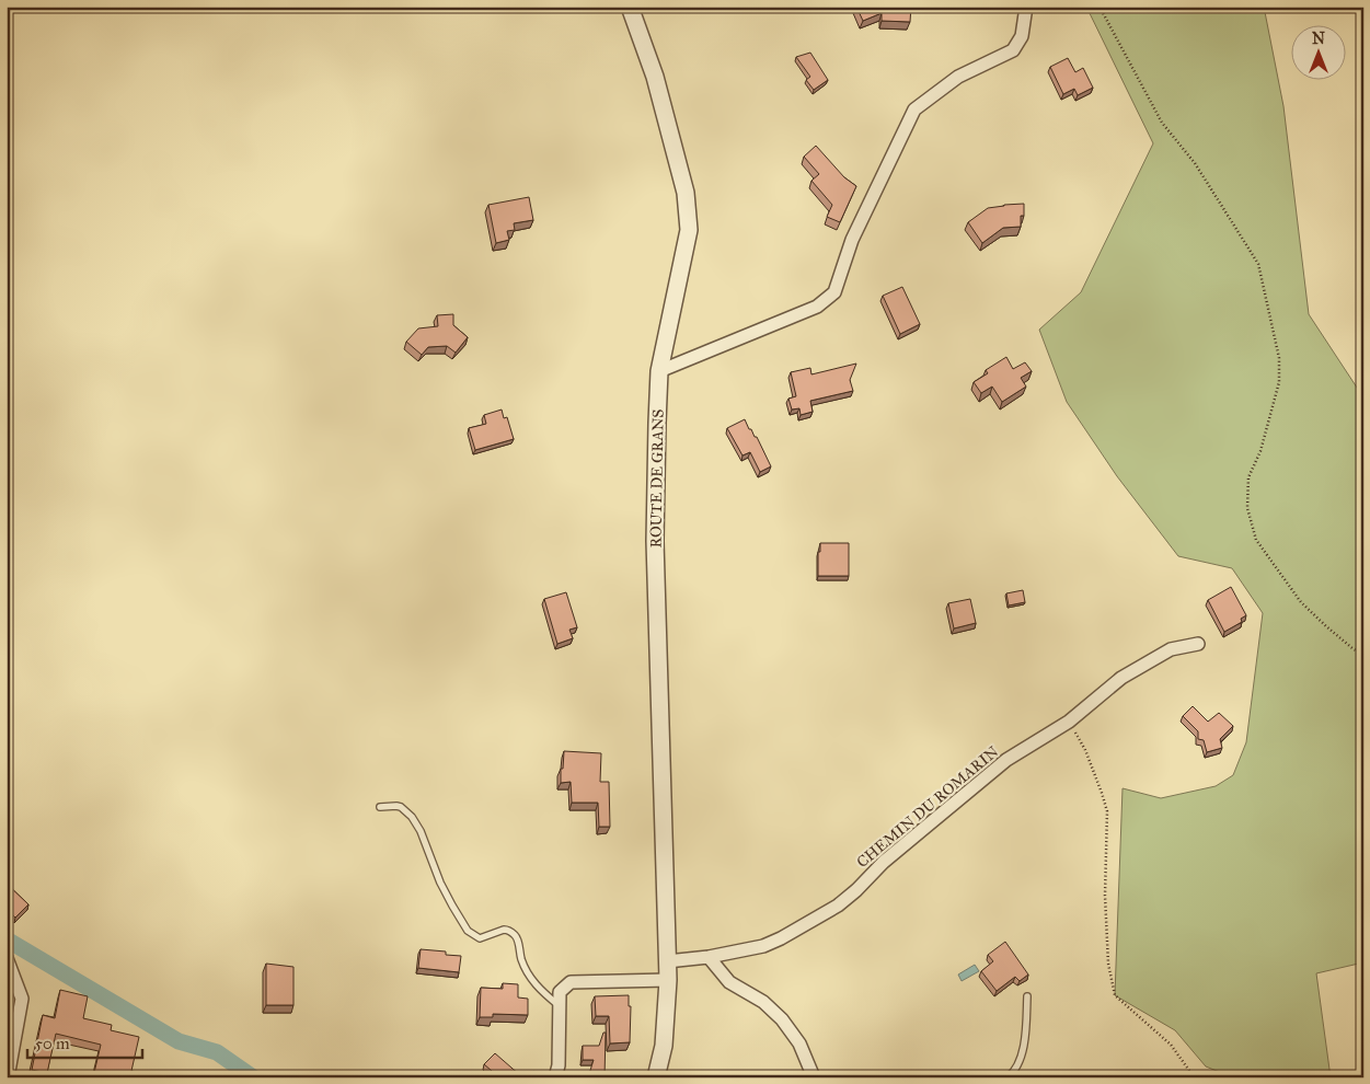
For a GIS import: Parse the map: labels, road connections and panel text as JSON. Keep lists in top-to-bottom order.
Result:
{
  "streets": {
    "street": ["ROUTE DE GRANS", "CHEMIN DU ROMARIN"]
  },
  "crossings": [
    ["ROUTE DE GRANS", "CHEMIN DU ROMARIN"]
  ],
  "scale_bar": "50 m",
  "north": "top"
}
